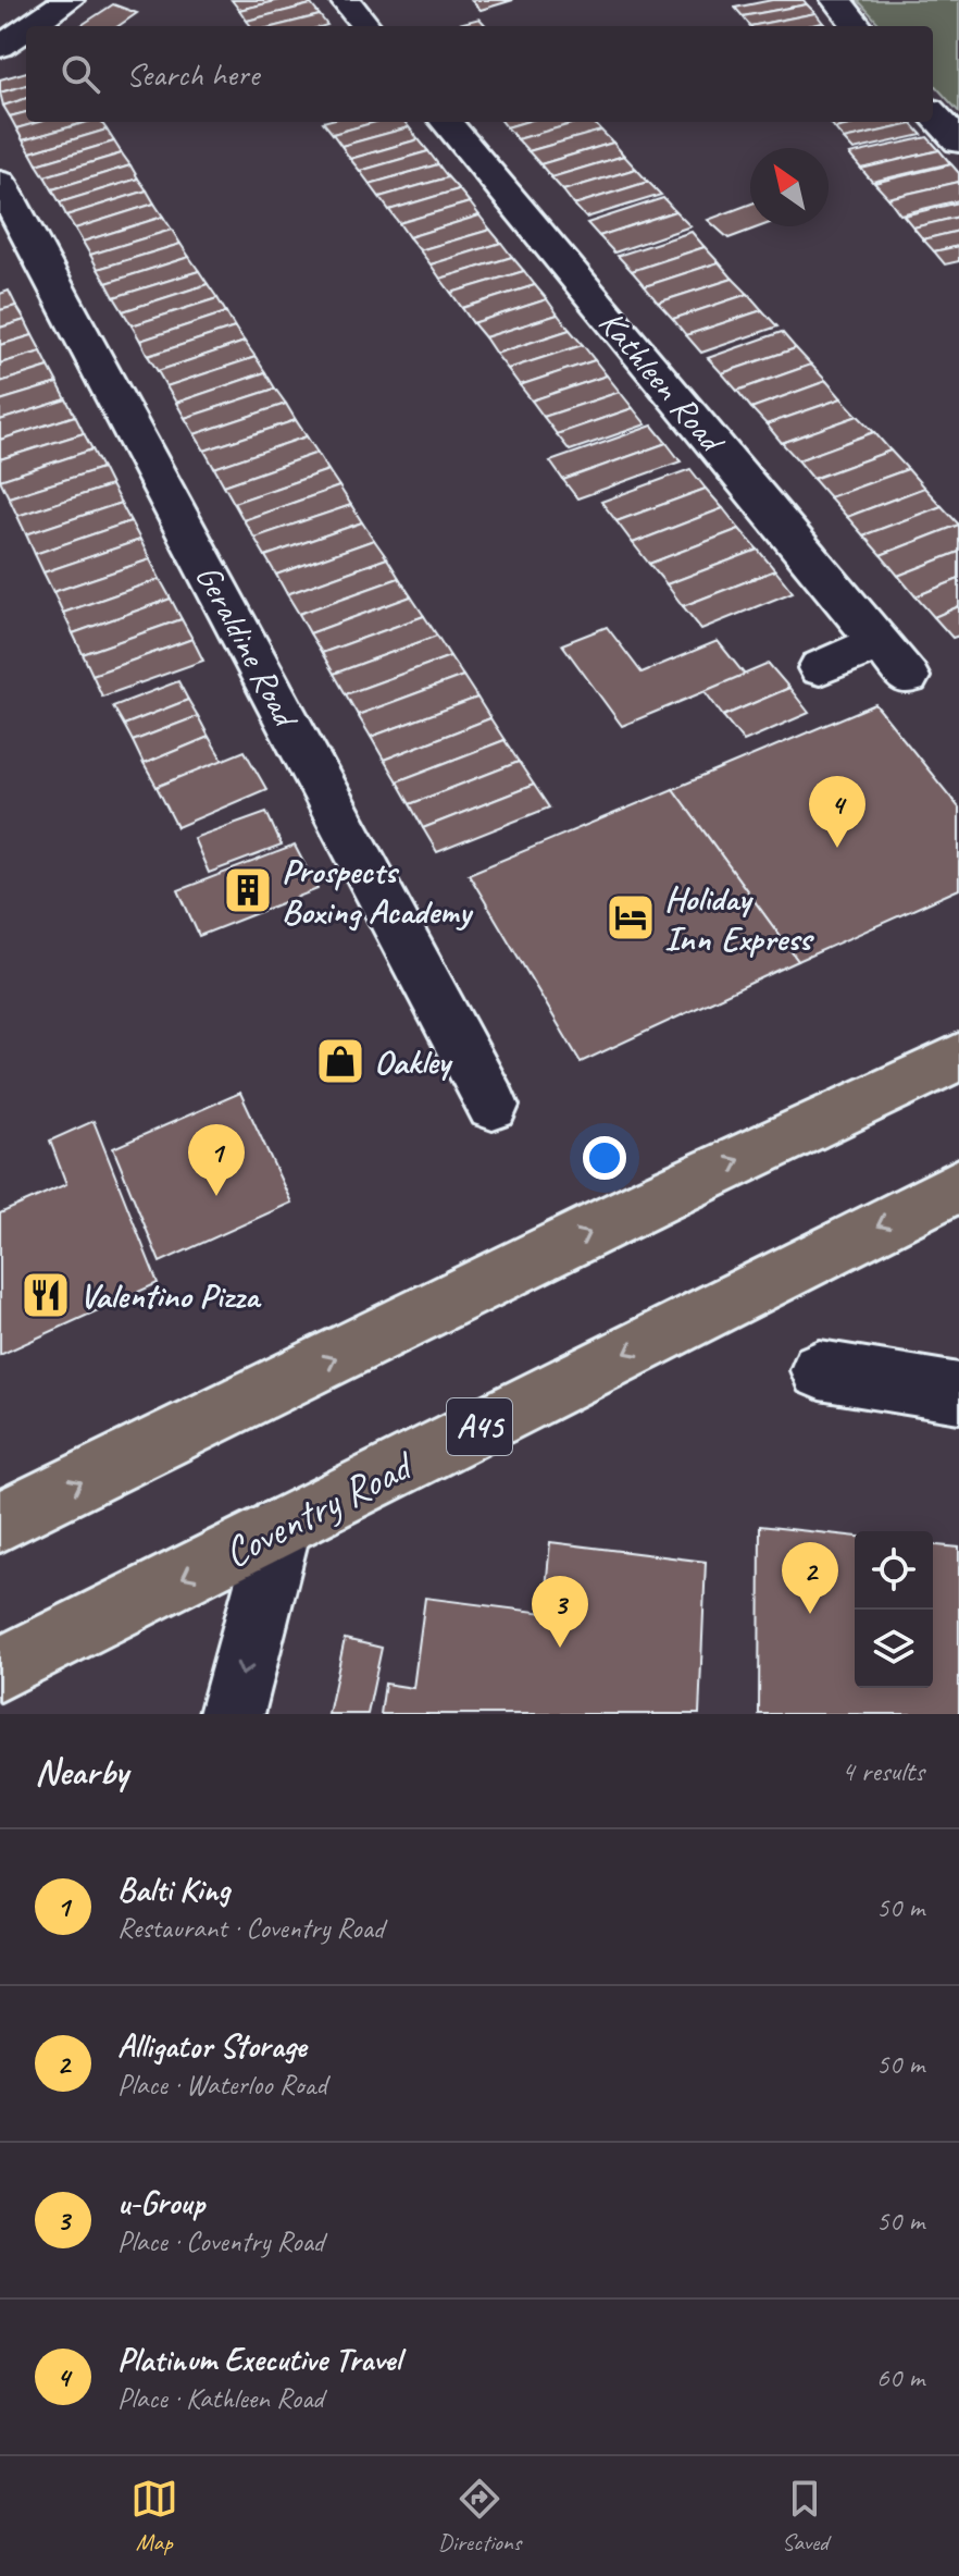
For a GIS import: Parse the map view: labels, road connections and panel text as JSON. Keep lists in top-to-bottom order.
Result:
{
  "streets": {
    "highway": ["A45", "Coventry Road"],
    "street": ["Kathleen Road", "Geraldine Road"]
  },
  "places": {
    "building": ["Prospects Boxing Academy"],
    "hotel": ["Holiday Inn Express"],
    "shop": ["Oakley"],
    "restaurant": ["Valentino Pizza"]
  },
  "north": "top left",
  "page": {
    "search": "Search here",
    "pins": [
      "4",
      "1",
      "2",
      "3"
    ],
    "heading": ["Nearby", "4 results"],
    "list": [
      {
        "mark": "1",
        "name": "Balti King",
        "note": "Restaurant · Coventry Road",
        "value": "50 m"
      },
      {
        "mark": "2",
        "name": "Alligator Storage",
        "note": "Place · Waterloo Road",
        "value": "50 m"
      },
      {
        "mark": "3",
        "name": "u-Group",
        "note": "Place · Coventry Road",
        "value": "50 m"
      },
      {
        "mark": "4",
        "name": "Platinum Executive Travel",
        "note": "Place · Kathleen Road",
        "value": "60 m"
      }
    ],
    "nav": ["Map", "Directions", "Saved"]
  }
}
